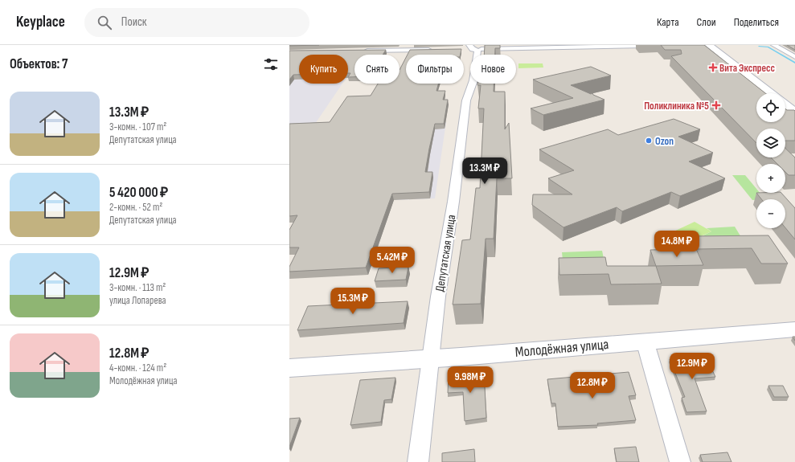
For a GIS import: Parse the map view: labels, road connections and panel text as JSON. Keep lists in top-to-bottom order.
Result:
{
  "streets": {
    "street": ["Депутатская улица", "Молодёжная улица"]
  },
  "crossings": [
    ["Депутатская улица", "Молодёжная улица"]
  ],
  "places": {
    "health": ["Вита Экспресс", "Поликлиника №5"],
    "other": ["Ozon"]
  },
  "page": {
    "header": "Keyplace",
    "search": "Поиск",
    "nav": ["Карта", "Слои", "Поделиться"],
    "heading": "Объектов: 7",
    "chip": [
      "Купить",
      "Снять",
      "Фильтры",
      "Новое"
    ],
    "list": [
      {
        "name": "13.3M ₽",
        "note": "3-комн. · 107 m² · Депутатская улица"
      },
      {
        "name": "5 420 000 ₽",
        "note": "2-комн. · 52 m² · Депутатская улица"
      },
      {
        "name": "12.9M ₽",
        "note": "3-комн. · 113 m² · улица Лопарева"
      },
      {
        "name": "12.8M ₽",
        "note": "4-комн. · 124 m² · Молодёжная улица"
      }
    ],
    "map_buttons": ["+", "−"],
    "price": [
      "13.3M ₽",
      "14.8M ₽",
      "5.42M ₽",
      "15.3M ₽",
      "12.9M ₽",
      "9.98M ₽",
      "12.8M ₽"
    ]
  }
}
